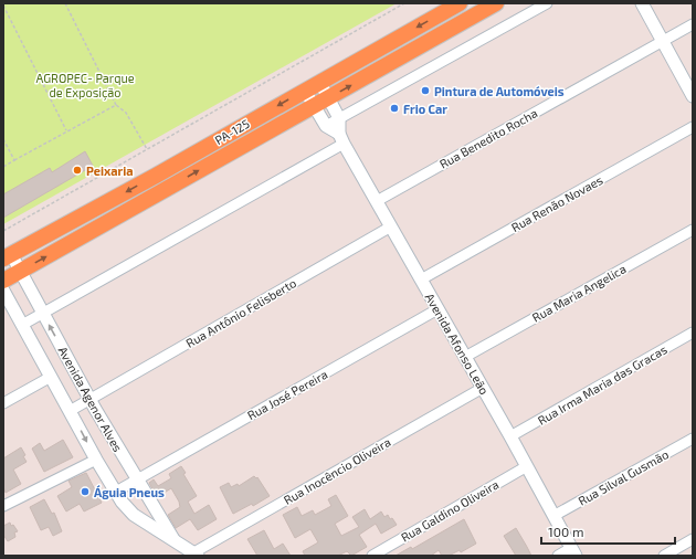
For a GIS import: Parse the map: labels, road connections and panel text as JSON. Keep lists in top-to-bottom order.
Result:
{
  "streets": {
    "main road": ["PA-125"],
    "street": [
      "Rua Benedito Rocha",
      "Rua Renão Novaes",
      "Rua Maria Angelica",
      "Rua Antônio Felisberto",
      "Avenida Afonso Leão",
      "Rua Irma Maria das Gracas",
      "Rua José Pereira",
      "Avenida Agenor Alves",
      "Rua Inocêncio Oliveira",
      "Rua Silval Gusmão",
      "Rua Galdino Oliveira"
    ]
  },
  "crossings": [
    ["PA-125", "Avenida Afonso Leão"],
    ["PA-125", "Avenida Agenor Alves"],
    ["Rua Benedito Rocha", "Avenida Afonso Leão"],
    ["Rua Renão Novaes", "Avenida Afonso Leão"],
    ["Rua Maria Angelica", "Avenida Afonso Leão"],
    ["Rua Antônio Felisberto", "Avenida Afonso Leão"],
    ["Rua Antônio Felisberto", "Avenida Agenor Alves"],
    ["Avenida Afonso Leão", "Rua Irma Maria das Gracas"],
    ["Avenida Afonso Leão", "Rua José Pereira"],
    ["Avenida Afonso Leão", "Rua Inocêncio Oliveira"],
    ["Avenida Afonso Leão", "Rua Silval Gusmão"],
    ["Avenida Afonso Leão", "Rua Galdino Oliveira"],
    ["Rua José Pereira", "Avenida Agenor Alves"]
  ],
  "parks": ["AGROPEC- Parque de Exposição"],
  "places": [
    "Pintura de Automóveis",
    "Frio Car",
    "Peixaria",
    "Águia Pneus"
  ],
  "scale_bar": "100 m"
}
